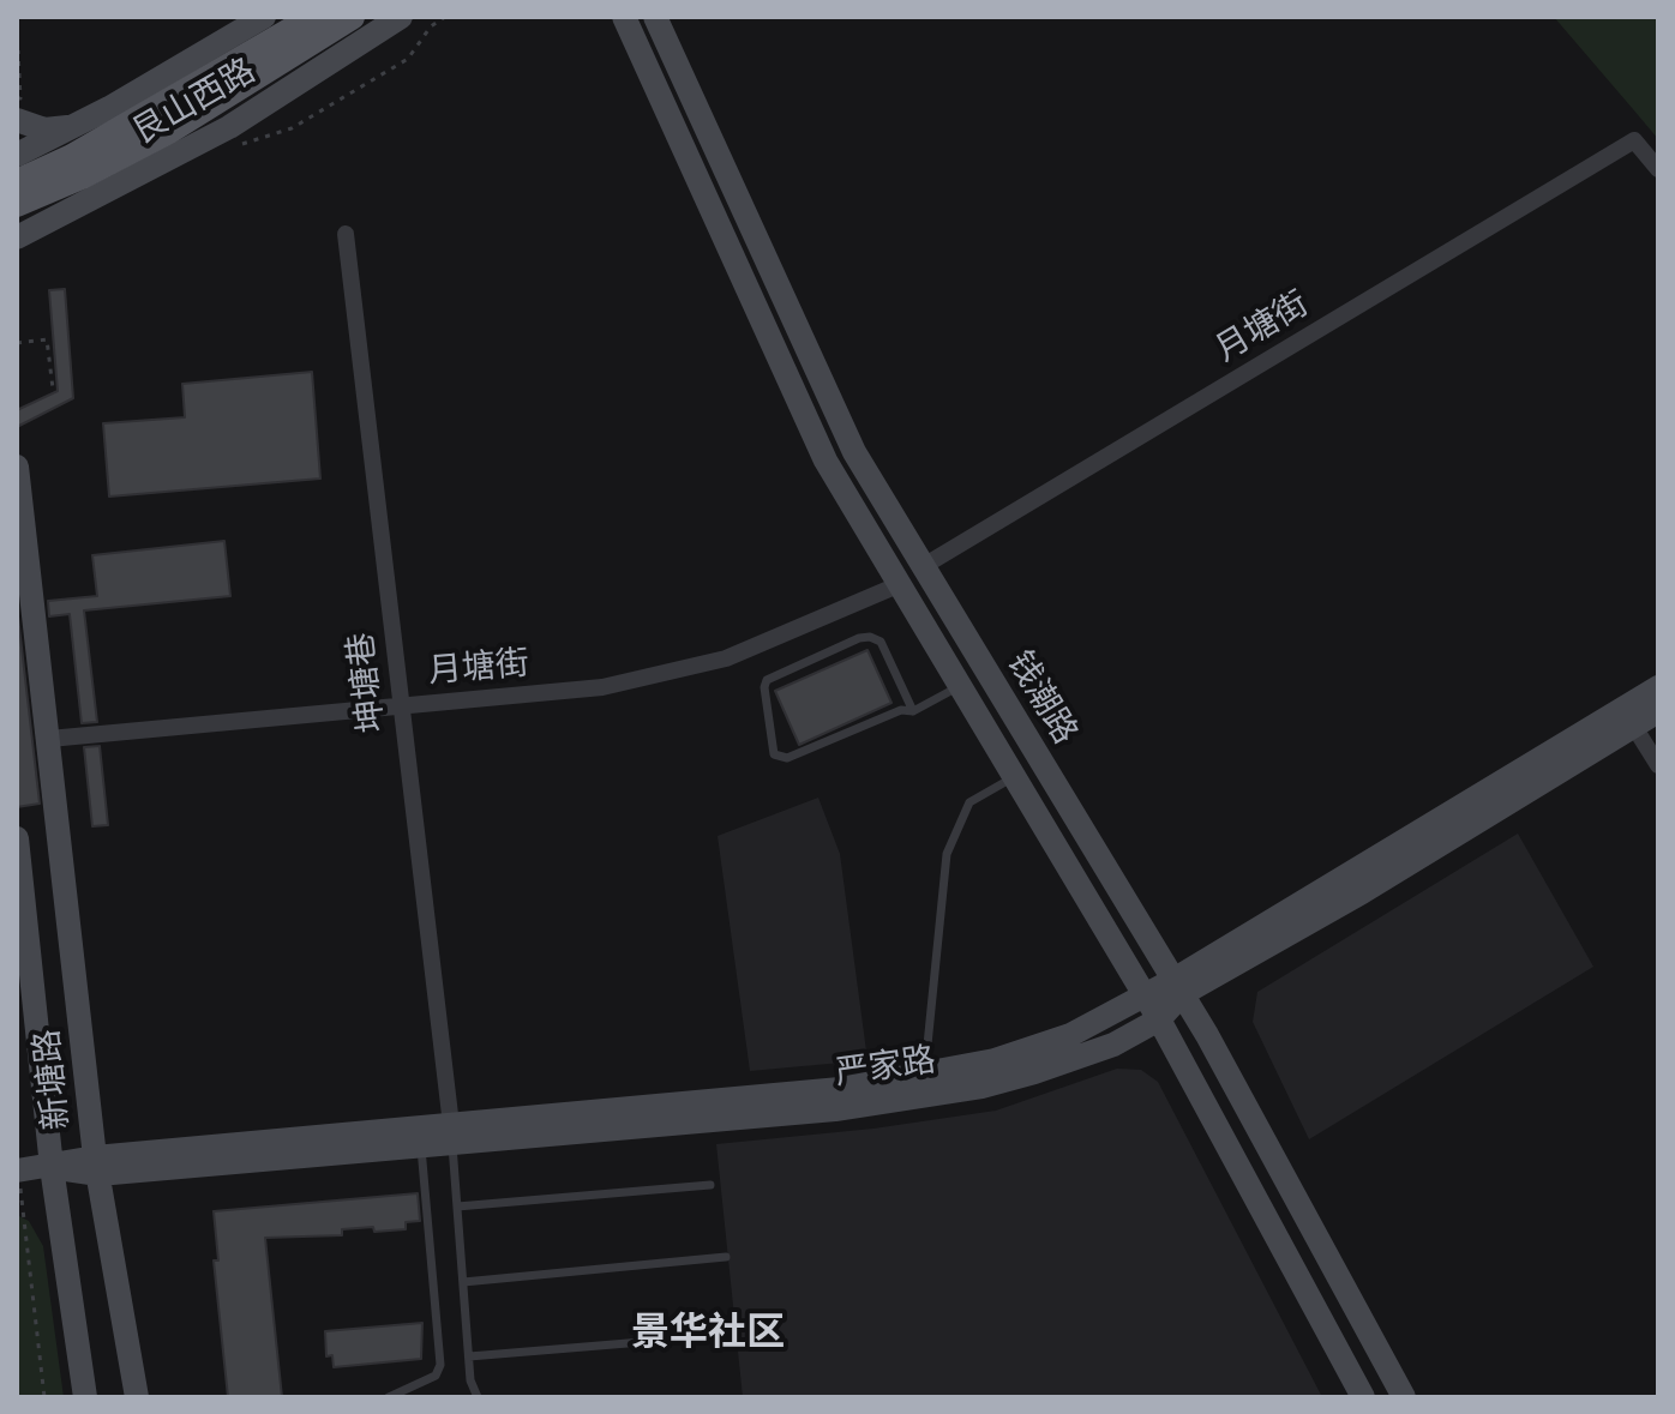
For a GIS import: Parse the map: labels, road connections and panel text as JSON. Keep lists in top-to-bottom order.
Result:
{
  "streets": {
    "main road": [
      "艮山西路",
      "钱潮路",
      "严家路",
      "新塘路"
    ],
    "street": ["月塘街", "坤塘巷"]
  },
  "crossings": [
    ["月塘街", "坤塘巷"],
    ["月塘街", "钱潮路"],
    ["月塘街", "新塘路"],
    ["坤塘巷", "严家路"],
    ["钱潮路", "严家路"],
    ["严家路", "新塘路"]
  ],
  "districts": ["景华社区"]
}
